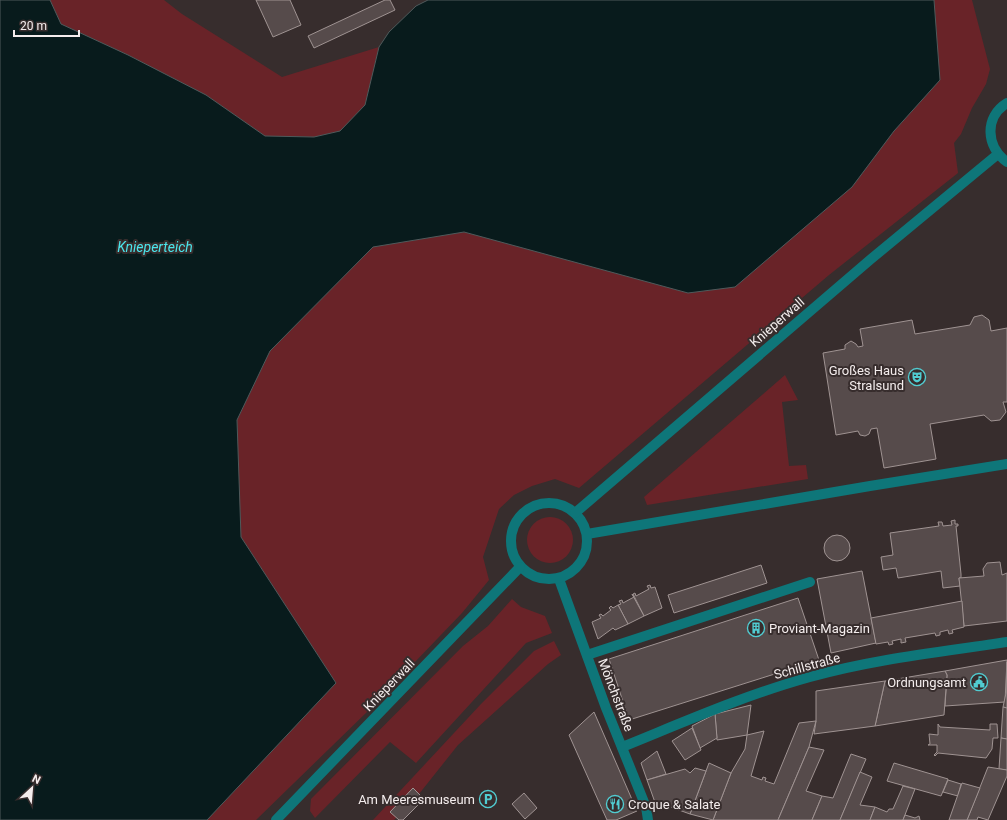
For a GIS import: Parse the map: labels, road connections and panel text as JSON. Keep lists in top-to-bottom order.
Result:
{
  "streets": {
    "street": ["Knieperwall", "Schillstraße", "Mönchstraße"]
  },
  "crossings": [
    ["Knieperwall", "Mönchstraße"],
    ["Schillstraße", "Mönchstraße"]
  ],
  "water": ["Knieperteich"],
  "places": {
    "theatre": ["Großes Haus Stralsund"],
    "building": ["Proviant-Magazin"],
    "public building": ["Ordnungsamt"],
    "parking": ["Am Meeresmuseum"],
    "restaurant": ["Croque & Salate"]
  },
  "scale_bar": "20 m",
  "north": "top right"
}
